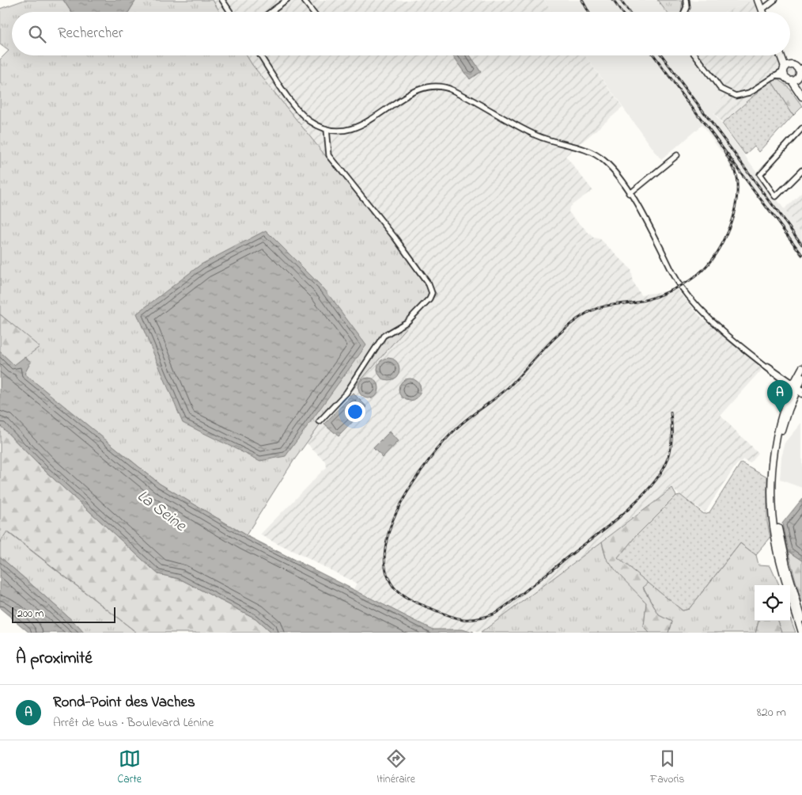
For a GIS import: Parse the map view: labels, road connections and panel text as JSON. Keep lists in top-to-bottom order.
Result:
{
  "water": ["La Seine"],
  "scale_bar": "200 m",
  "page": {
    "search": "Rechercher",
    "pins": "A",
    "scale": "200 m",
    "heading": "À proximité",
    "list": [
      {
        "mark": "A",
        "name": "Rond-Point des Vaches",
        "note": "Arrêt de bus · Boulevard Lénine",
        "value": "820 m"
      }
    ],
    "nav": ["Carte", "Itinéraire", "Favoris"]
  }
}
